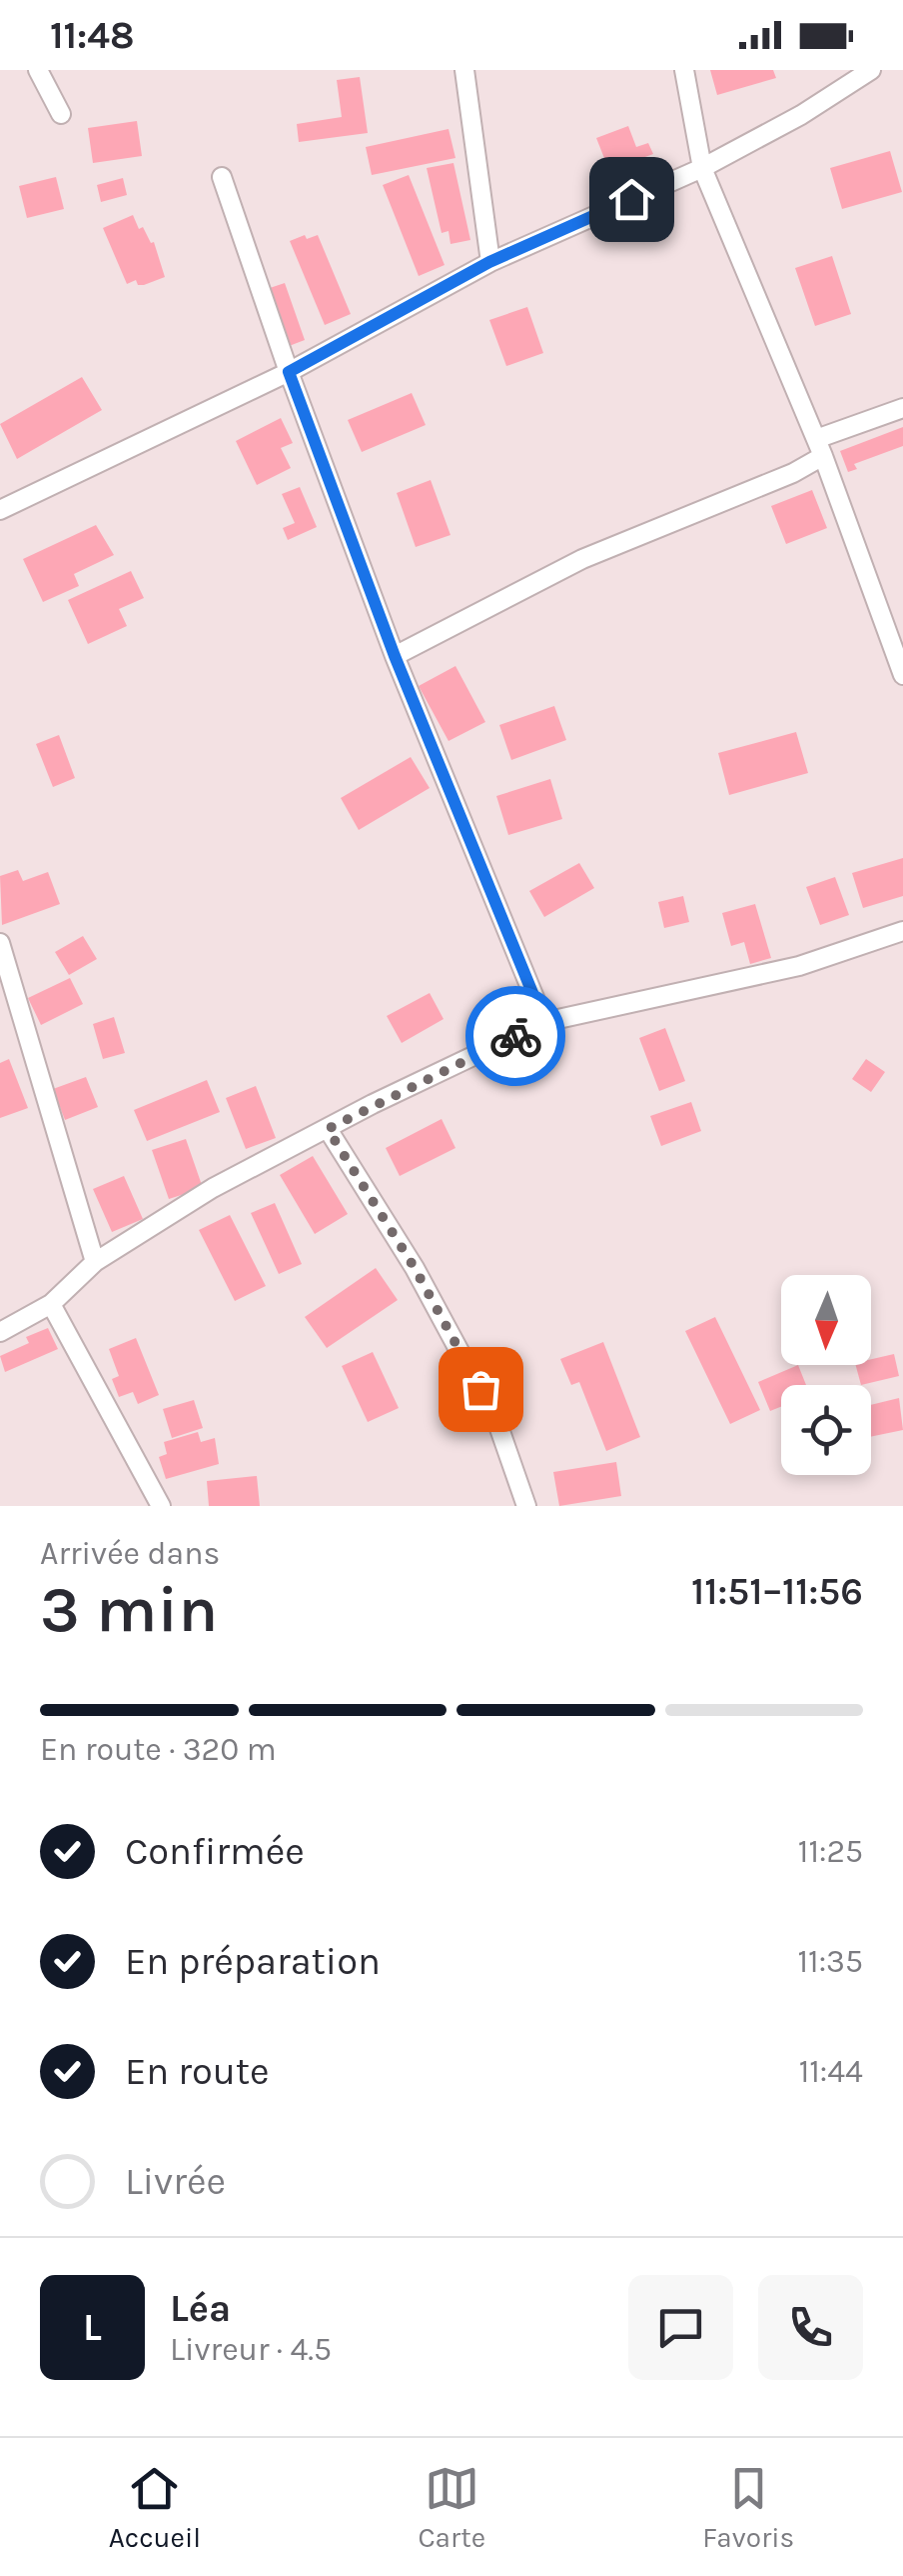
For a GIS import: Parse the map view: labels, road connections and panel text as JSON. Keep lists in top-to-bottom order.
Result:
{
  "north": "bottom",
  "page": {
    "status": "11:48",
    "heading": ["3 min", "Arrivée dans", "11:51–11:56"],
    "panel": ["Léa", "Livreur · 4.5"],
    "bar": "En route · 320 m",
    "list": [
      ["Confirmée", "11:25"],
      ["En préparation", "11:35"],
      ["En route", "11:44"],
      "Livrée"
    ],
    "round": "L",
    "tabs": ["Accueil", "Carte", "Favoris"]
  }
}
